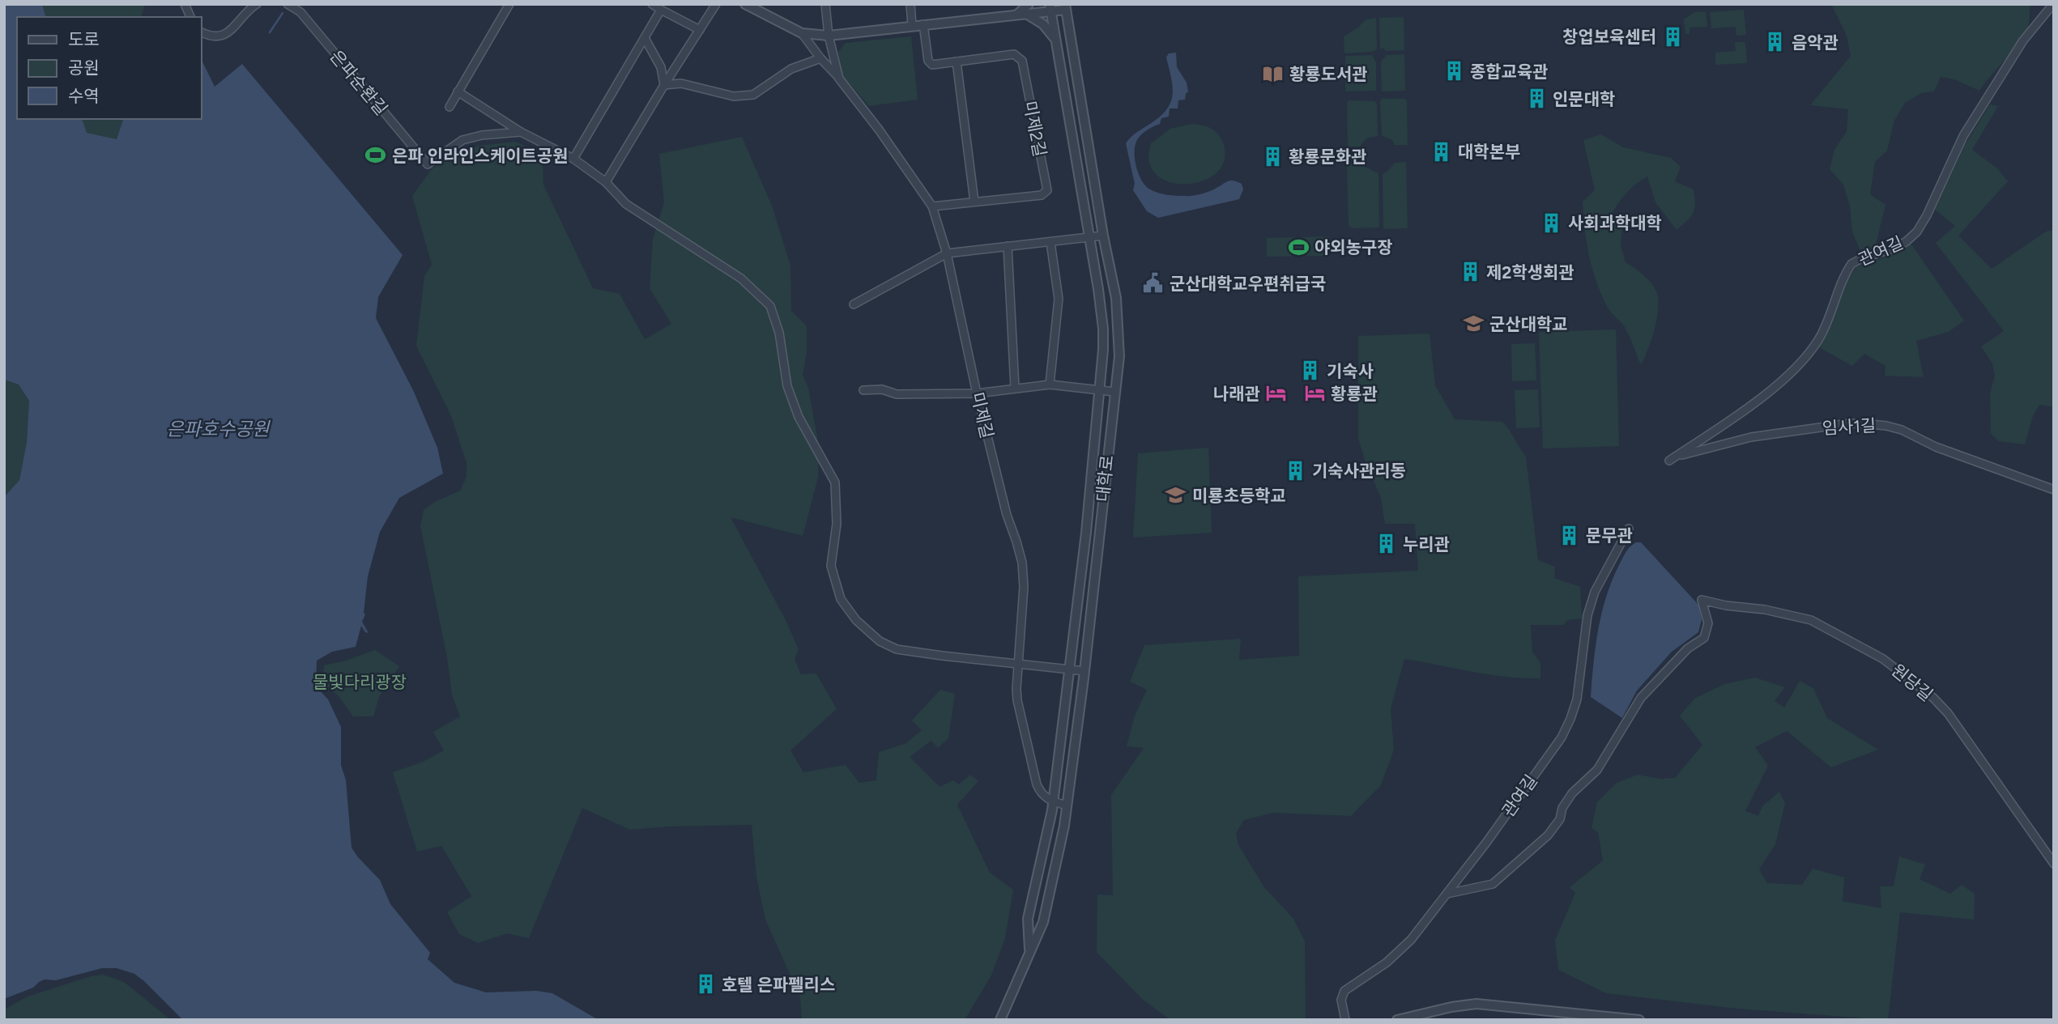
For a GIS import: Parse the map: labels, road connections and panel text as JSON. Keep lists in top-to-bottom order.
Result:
{
  "streets": {
    "street": [
      "은파순환길",
      "미제2길",
      "관여길",
      "미제길",
      "임사1길",
      "대학로",
      "원당길"
    ]
  },
  "crossings": [
    ["미제2길", "미제길"],
    ["관여길", "임사1길"],
    ["관여길", "원당길"],
    ["미제길", "대학로"]
  ],
  "water": ["은파호수공원"],
  "parks": ["물빛다리광장"],
  "places": {
    "building": [
      "창업보육센터",
      "음악관",
      "종합교육관",
      "인문대학",
      "대학본부",
      "황룡문화관",
      "사회과학대학",
      "제2학생회관",
      "기숙사",
      "기숙사관리동",
      "문무관",
      "누리관",
      "호텔 은파펠리스"
    ],
    "library": ["황룡도서관"],
    "sports": ["은파 인라인스케이트공원", "야외농구장"],
    "public building": ["군산대학교우편취급국"],
    "school or university": ["군산대학교", "미룡초등학교"],
    "hotel": ["나래관", "황룡관"]
  },
  "legend": ["도로", "공원", "수역"]
}
